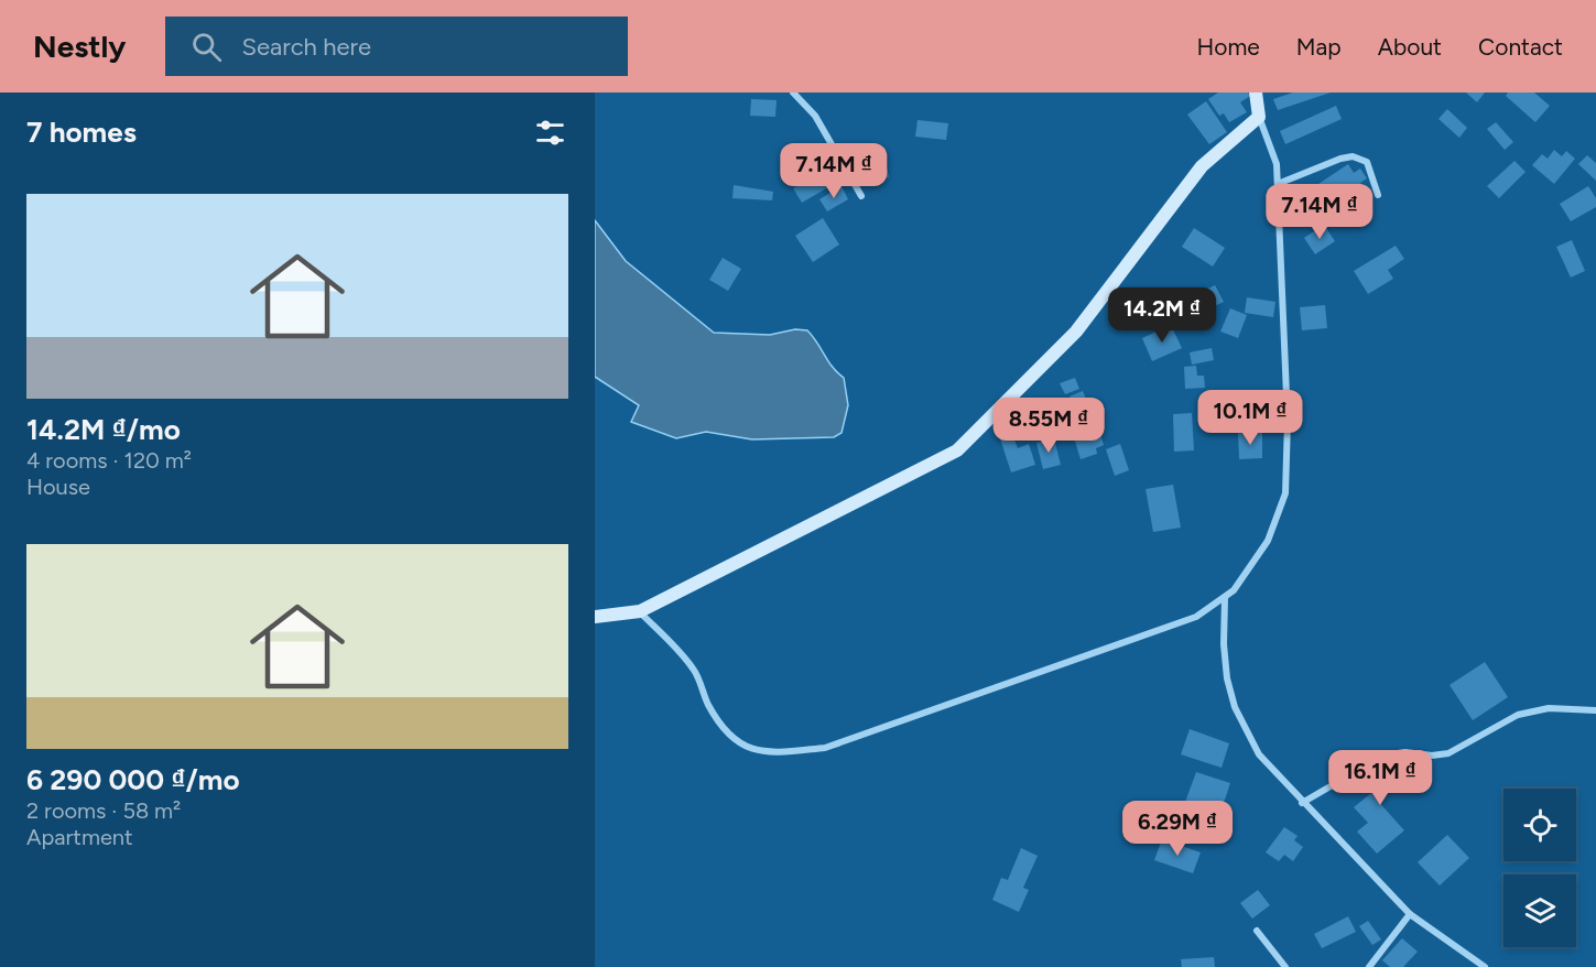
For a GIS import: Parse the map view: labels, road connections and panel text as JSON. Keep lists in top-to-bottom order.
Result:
{
  "page": {
    "header": "Nestly",
    "search": "Search here",
    "nav": [
      "Home",
      "Map",
      "About",
      "Contact"
    ],
    "heading": "7 homes",
    "price": [
      "7.14M ₫",
      "7.14M ₫",
      "14.2M ₫",
      "10.1M ₫",
      "8.55M ₫",
      "16.1M ₫",
      "6.29M ₫"
    ],
    "list": [
      {
        "name": "14.2M ₫/mo",
        "note": "4 rooms · 120 m² · House"
      },
      {
        "name": "6 290 000 ₫/mo",
        "note": "2 rooms · 58 m² · Apartment"
      }
    ]
  }
}
